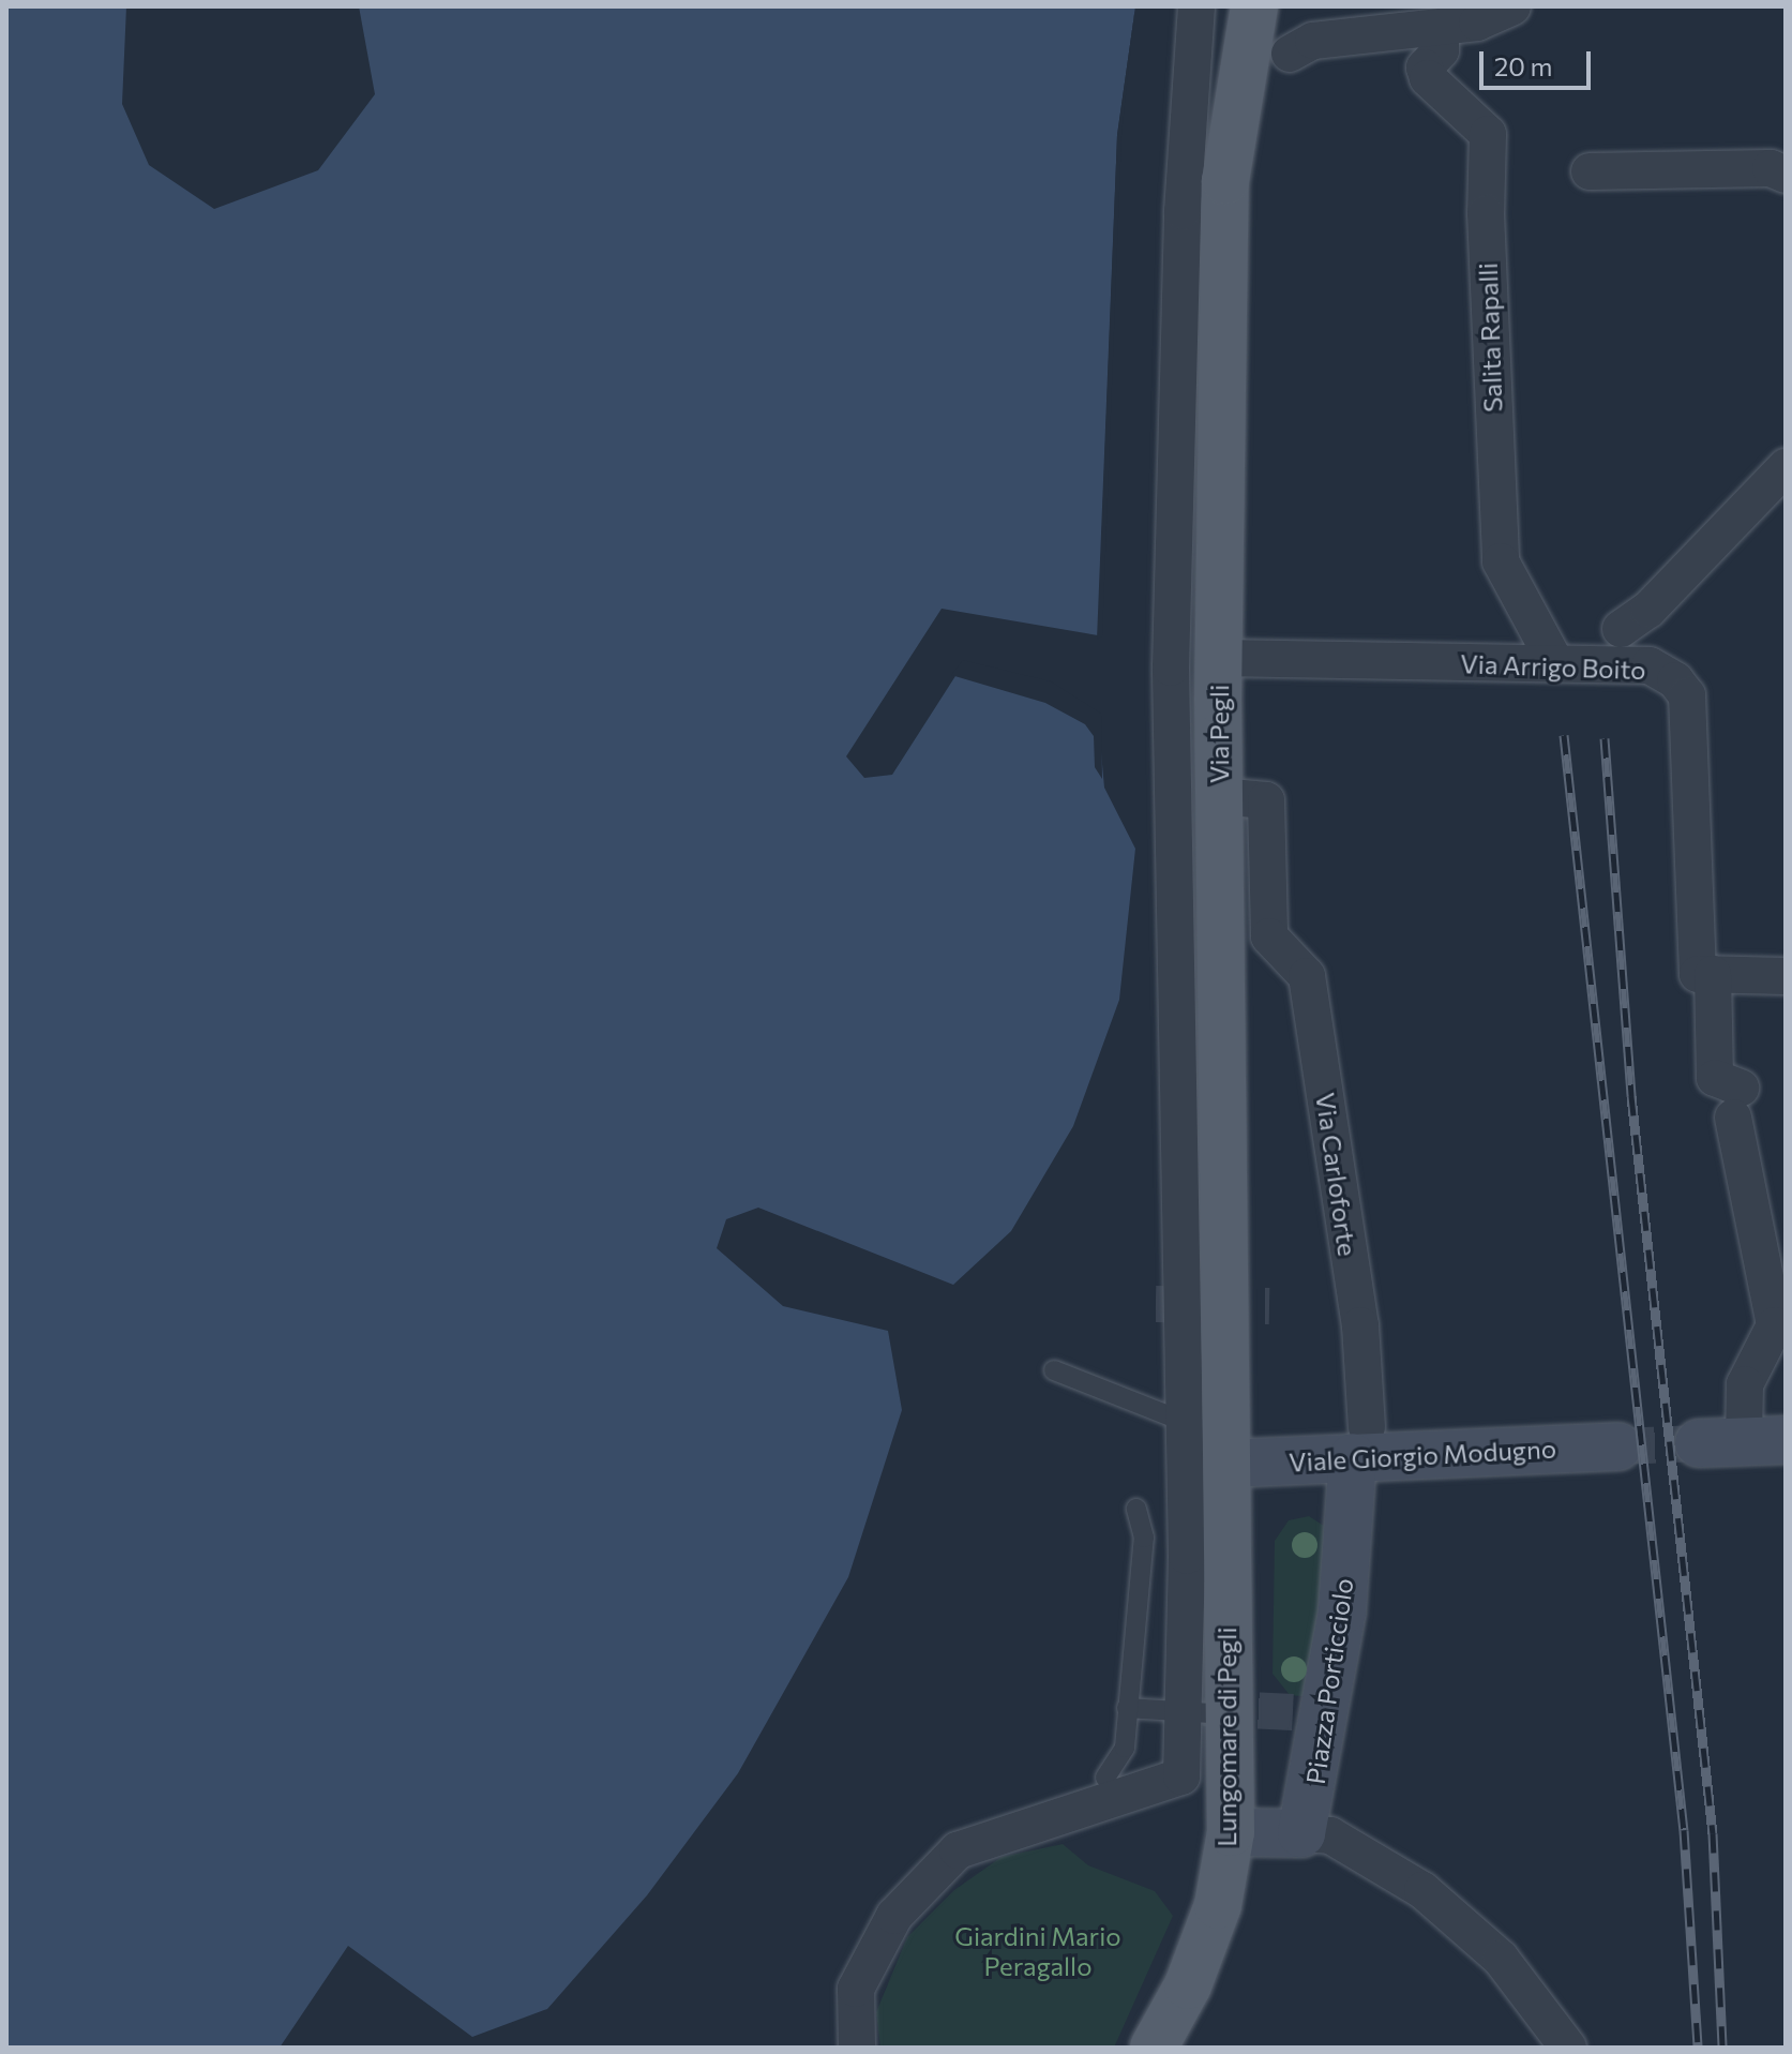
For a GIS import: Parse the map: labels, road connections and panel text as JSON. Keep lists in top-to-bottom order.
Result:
{
  "streets": {
    "main road": ["Via Pegli", "Lungomare di Pegli"],
    "street": [
      "Salita Rapalli",
      "Via Arrigo Boito",
      "Via Carloforte",
      "Viale Giorgio Modugno",
      "Piazza Porticciolo"
    ]
  },
  "crossings": [
    ["Salita Rapalli", "Via Arrigo Boito"],
    ["Via Arrigo Boito", "Via Pegli"],
    ["Via Pegli", "Viale Giorgio Modugno"],
    ["Via Pegli", "Lungomare di Pegli"],
    ["Via Carloforte", "Viale Giorgio Modugno"],
    ["Via Carloforte", "Piazza Porticciolo"],
    ["Viale Giorgio Modugno", "Piazza Porticciolo"],
    ["Viale Giorgio Modugno", "Lungomare di Pegli"]
  ],
  "parks": ["Giardini Mario Peragallo"],
  "scale_bar": "20 m"
}
